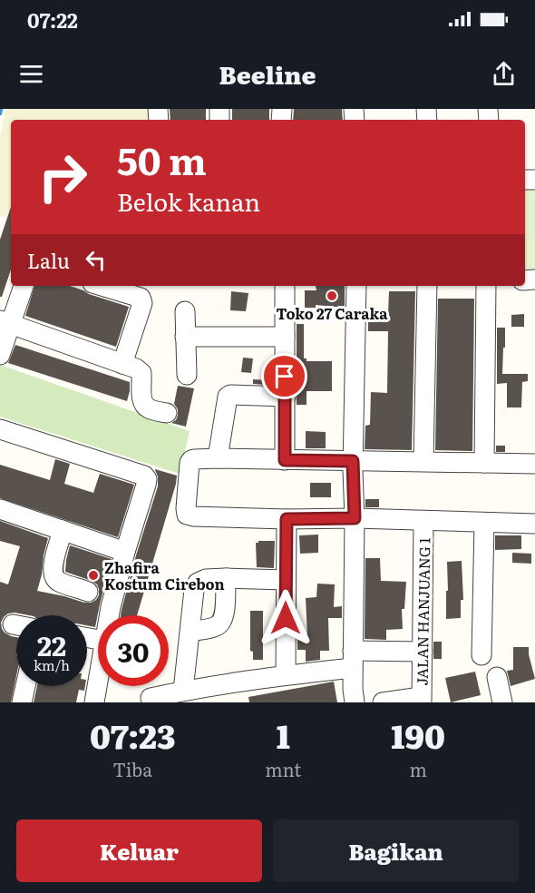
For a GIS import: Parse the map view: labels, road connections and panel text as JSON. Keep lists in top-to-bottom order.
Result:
{
  "streets": {
    "street": ["JALAN HANJUANG 1"]
  },
  "places": ["Toko 27 Caraka", "Zhafira Kostum Cirebon"],
  "page": {
    "status": "07:22",
    "header": "Beeline",
    "turn": ["50 m", "Belok kanan"],
    "then": "Lalu",
    "speed": "22 km/h",
    "limit": "30",
    "eta": [
      "07:23",
      "Tiba",
      "1",
      "mnt",
      "190",
      "m"
    ],
    "buttons": ["Keluar", "Bagikan"]
  }
}
